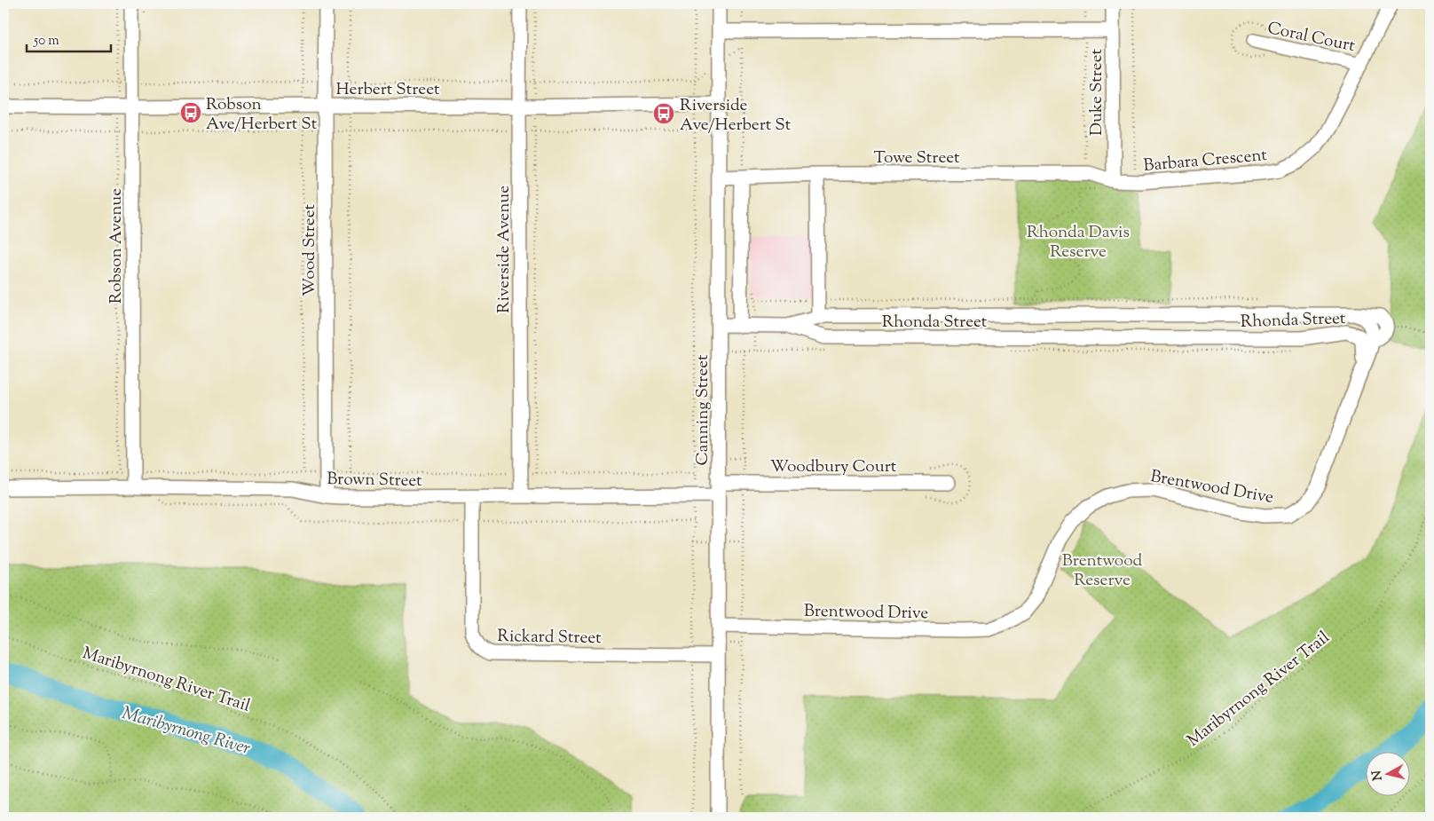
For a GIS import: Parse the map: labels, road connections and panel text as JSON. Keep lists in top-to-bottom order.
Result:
{
  "streets": {
    "street": [
      "Coral Court",
      "Herbert Street",
      "Duke Street",
      "Towe Street",
      "Barbara Crescent",
      "Robson Avenue",
      "Riverside Avenue",
      "Wood Street",
      "Rhonda Street",
      "Canning Street",
      "Woodbury Court",
      "Brown Street",
      "Brentwood Drive",
      "Rickard Street"
    ],
    "path": ["Maribyrnong River Trail"]
  },
  "crossings": [
    ["Coral Court", "Barbara Crescent"],
    ["Herbert Street", "Robson Avenue"],
    ["Herbert Street", "Riverside Avenue"],
    ["Herbert Street", "Wood Street"],
    ["Herbert Street", "Canning Street"],
    ["Duke Street", "Towe Street"],
    ["Duke Street", "Barbara Crescent"],
    ["Towe Street", "Barbara Crescent"],
    ["Towe Street", "Canning Street"],
    ["Robson Avenue", "Brown Street"],
    ["Riverside Avenue", "Brown Street"],
    ["Wood Street", "Brown Street"],
    ["Rhonda Street", "Canning Street"],
    ["Rhonda Street", "Brentwood Drive"],
    ["Canning Street", "Woodbury Court"],
    ["Canning Street", "Brown Street"],
    ["Canning Street", "Brentwood Drive"],
    ["Canning Street", "Rickard Street"],
    ["Woodbury Court", "Brown Street"],
    ["Brown Street", "Rickard Street"]
  ],
  "water": ["Maribyrnong River"],
  "parks": ["Rhonda Davis Reserve", "Brentwood Reserve"],
  "places": {
    "bus stop": ["Robson Ave/Herbert St", "Riverside Ave/Herbert St"]
  },
  "scale_bar": "50 m",
  "north": "left"
}
